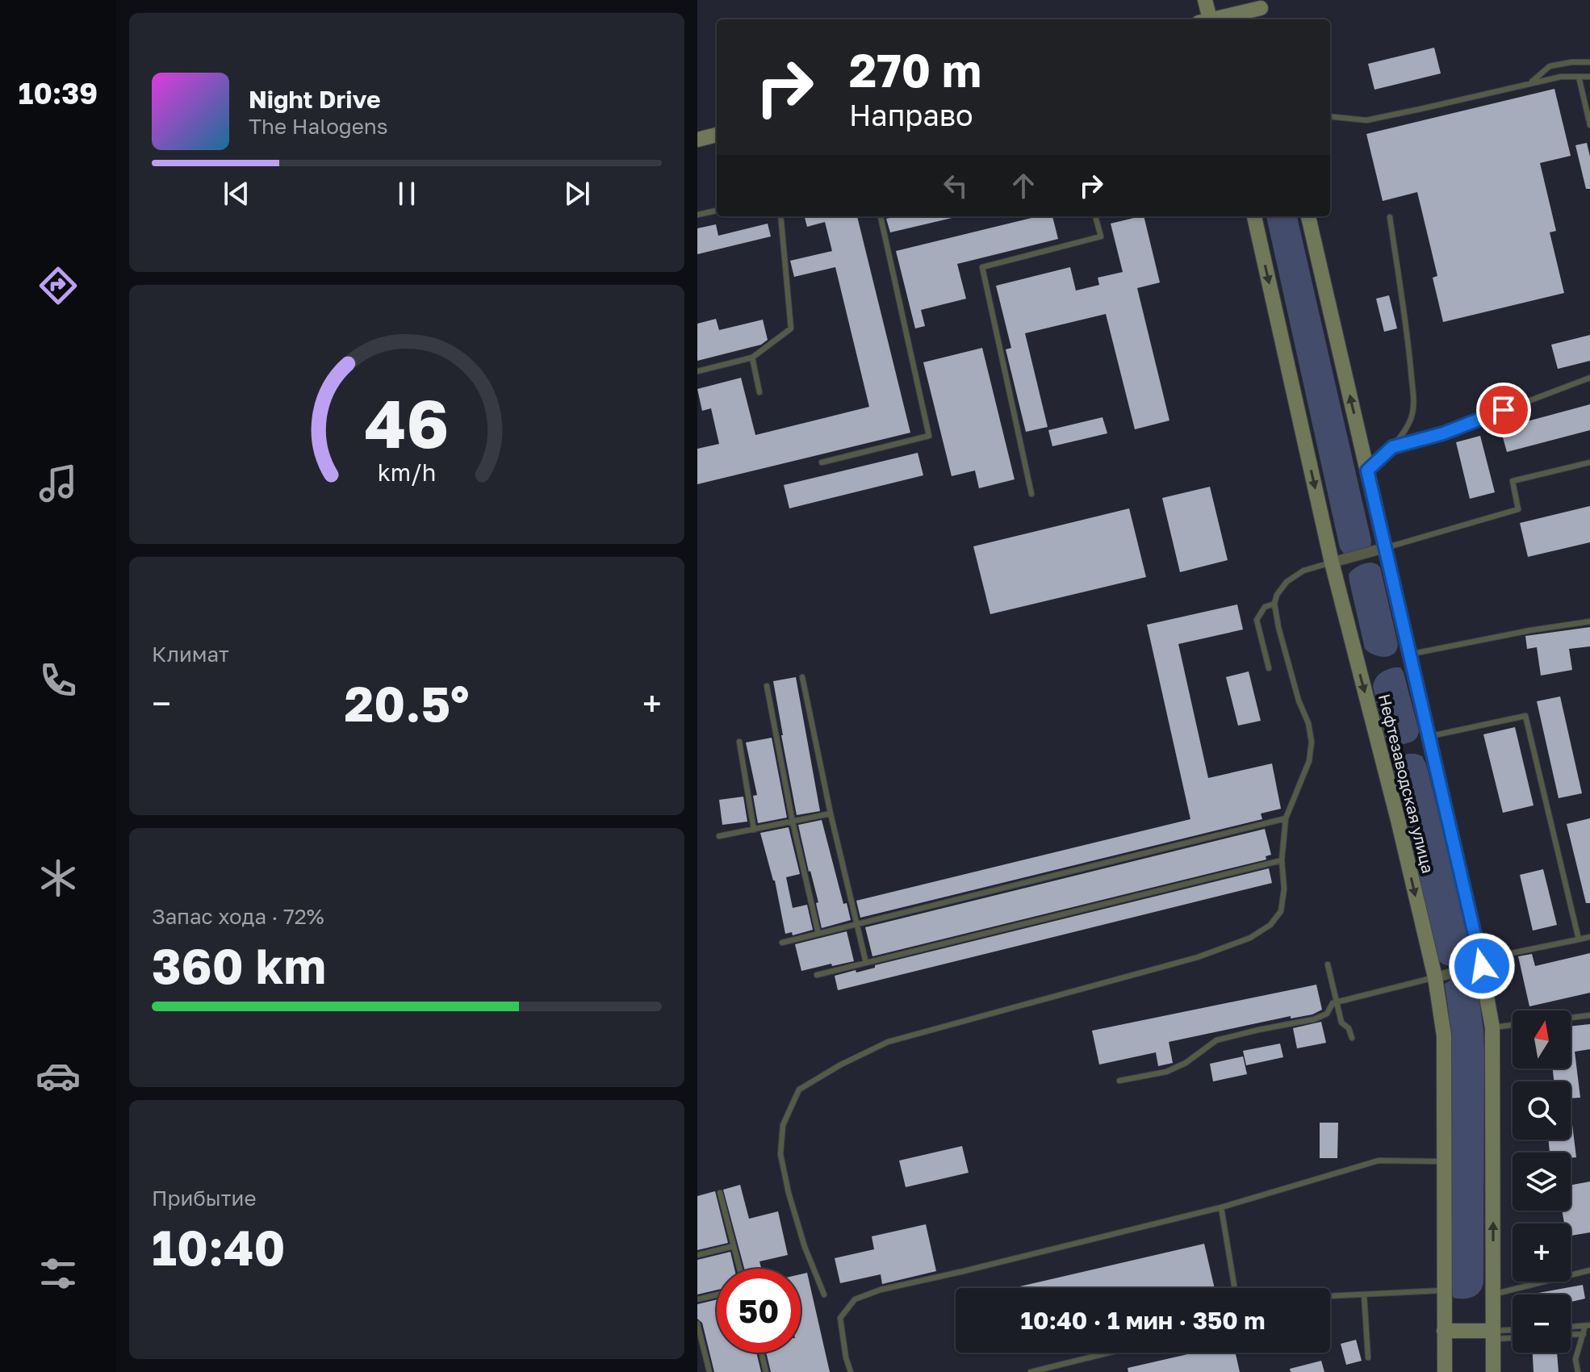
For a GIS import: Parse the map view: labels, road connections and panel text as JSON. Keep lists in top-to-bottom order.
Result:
{
  "streets": {
    "main road": ["Нефтезаводская улица"]
  },
  "north": "top",
  "page": {
    "tabs": "10:39",
    "turn": ["270 m", "Направо"],
    "song": ["Night Drive", "The Halogens"],
    "tile": [
      "Климат",
      ["Запас хода · 72%", "360 km"],
      ["Прибытие", "10:40"]
    ],
    "heat": ["−", "20.5°", "+"],
    "map_buttons": ["+", "−"],
    "limit": "50",
    "trip": "10:40 · 1 мин · 350 m",
    "gauge": ["46", "km/h"]
  }
}
